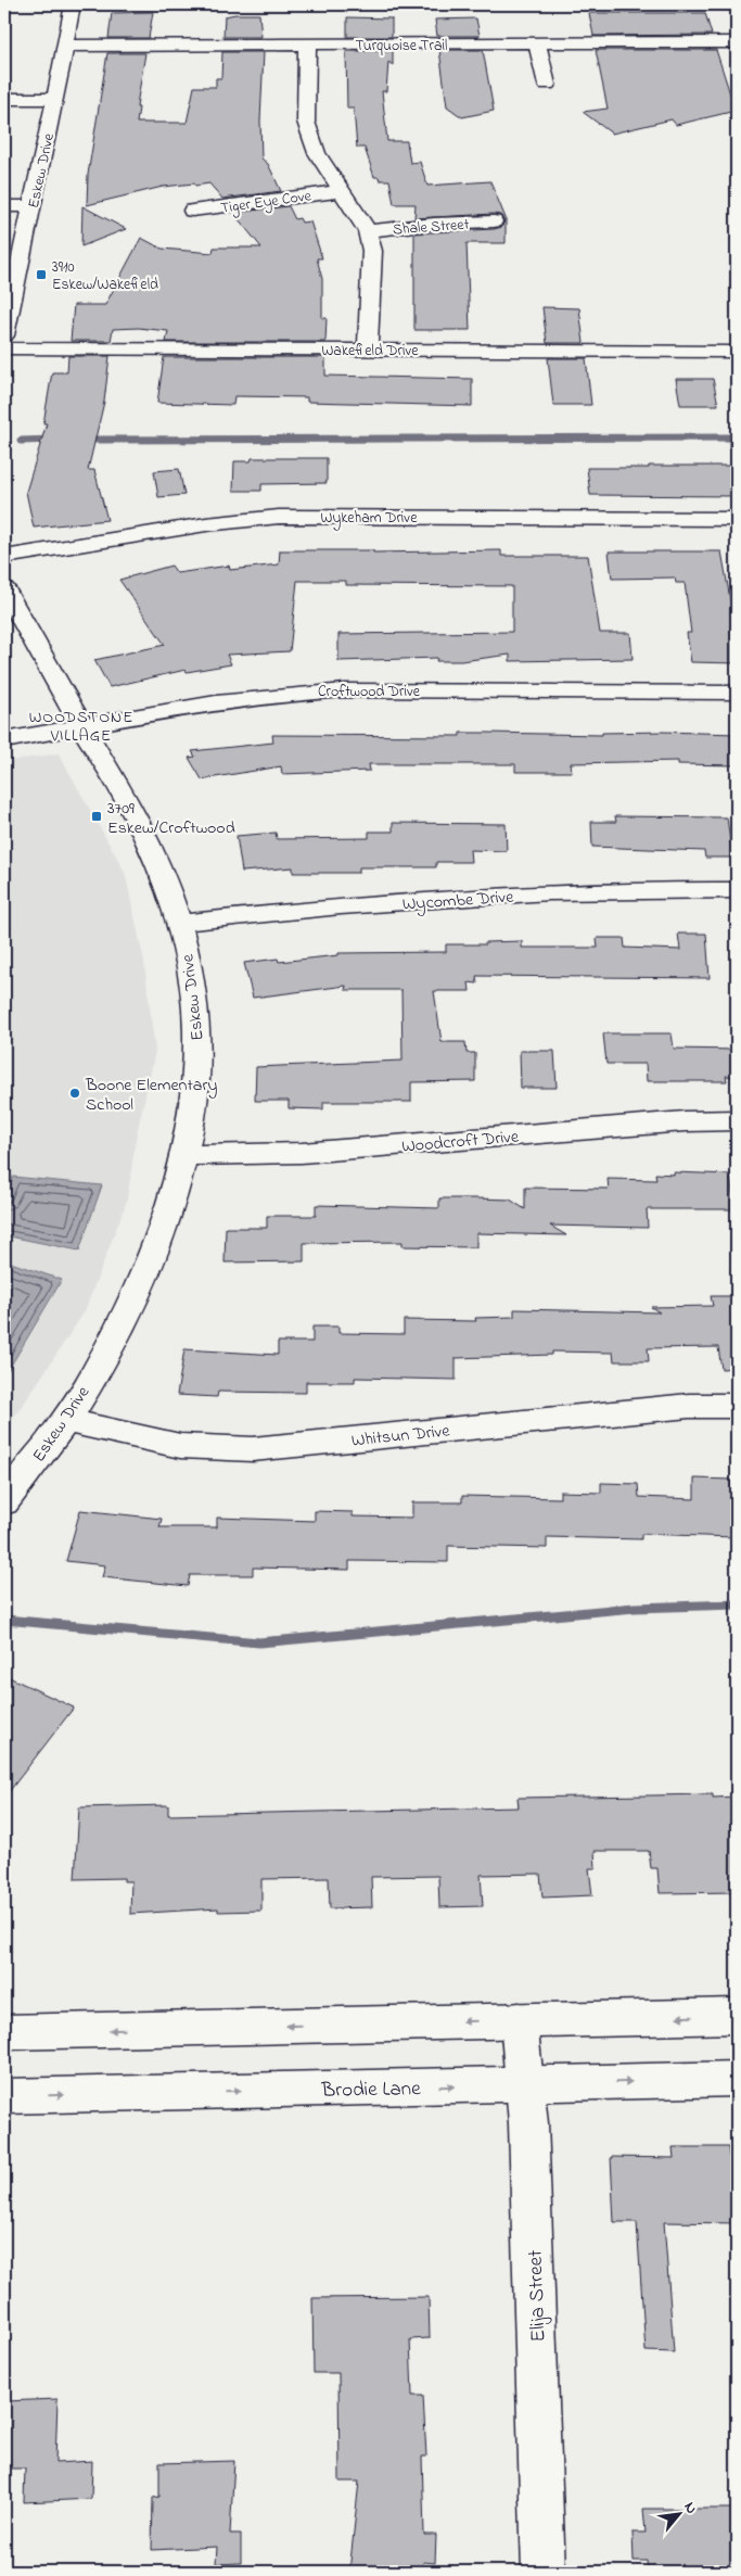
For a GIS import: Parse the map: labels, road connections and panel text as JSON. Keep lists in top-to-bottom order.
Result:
{
  "streets": {
    "street": [
      "Turquoise Trail",
      "Eskew Drive",
      "Tiger Eye Cove",
      "Shale Street",
      "Wakefield Drive",
      "Wykeham Drive",
      "Croftwood Drive",
      "Wycombe Drive",
      "Woodcroft Drive",
      "Whitsun Drive",
      "Brodie Lane",
      "Elija Street"
    ]
  },
  "crossings": [
    ["Turquoise Trail", "Eskew Drive"],
    ["Eskew Drive", "Croftwood Drive"],
    ["Eskew Drive", "Wycombe Drive"],
    ["Eskew Drive", "Woodcroft Drive"],
    ["Eskew Drive", "Whitsun Drive"],
    ["Brodie Lane", "Elija Street"]
  ],
  "districts": ["WOODSTONE VILLAGE"],
  "places": {
    "transit": ["3910 Eskew/Wakefield", "3709 Eskew/Croftwood"],
    "other": ["Boone Elementary School"]
  },
  "north": "top right"
}
